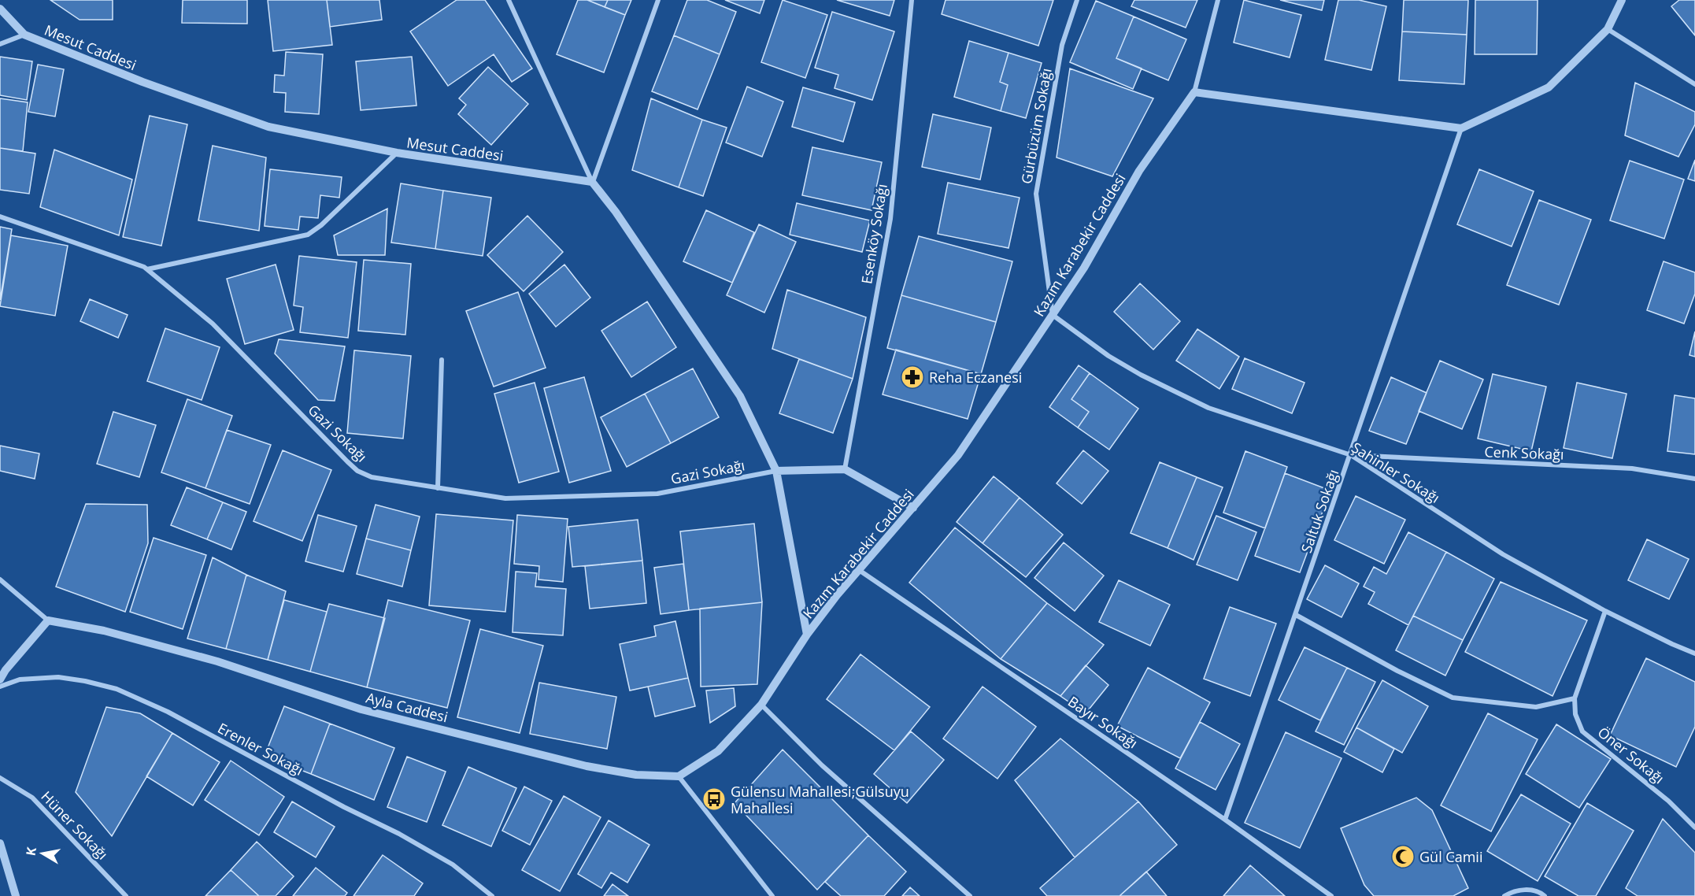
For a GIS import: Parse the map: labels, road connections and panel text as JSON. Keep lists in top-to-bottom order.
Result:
{
  "streets": {
    "street": [
      "Mesut Caddesi",
      "Gürbüzüm Sokağı",
      "Esenköy Sokağı",
      "Kazım Karabekir Caddesi",
      "Gazi Sokağı",
      "Cenk Sokağı",
      "Şahinler Sokağı",
      "Saltuk Sokağı",
      "Ayla Caddesi",
      "Bayır Sokağı",
      "Erenler Sokağı",
      "Öner Sokağı",
      "Hüner Sokağı"
    ]
  },
  "crossings": [
    ["Gürbüzüm Sokağı", "Kazım Karabekir Caddesi"],
    ["Gürbüzüm Sokağı", "Şahinler Sokağı"],
    ["Kazım Karabekir Caddesi", "Şahinler Sokağı"],
    ["Kazım Karabekir Caddesi", "Ayla Caddesi"],
    ["Kazım Karabekir Caddesi", "Bayır Sokağı"],
    ["Cenk Sokağı", "Şahinler Sokağı"],
    ["Cenk Sokağı", "Saltuk Sokağı"],
    ["Şahinler Sokağı", "Saltuk Sokağı"],
    ["Şahinler Sokağı", "Öner Sokağı"],
    ["Saltuk Sokağı", "Bayır Sokağı"]
  ],
  "places": {
    "pharmacy": ["Reha Eczanesi"],
    "bus stop": ["Gülensu Mahallesi;Gülsuyu Mahallesi"],
    "mosque": ["Gül Camii"]
  },
  "north": "left"
}
